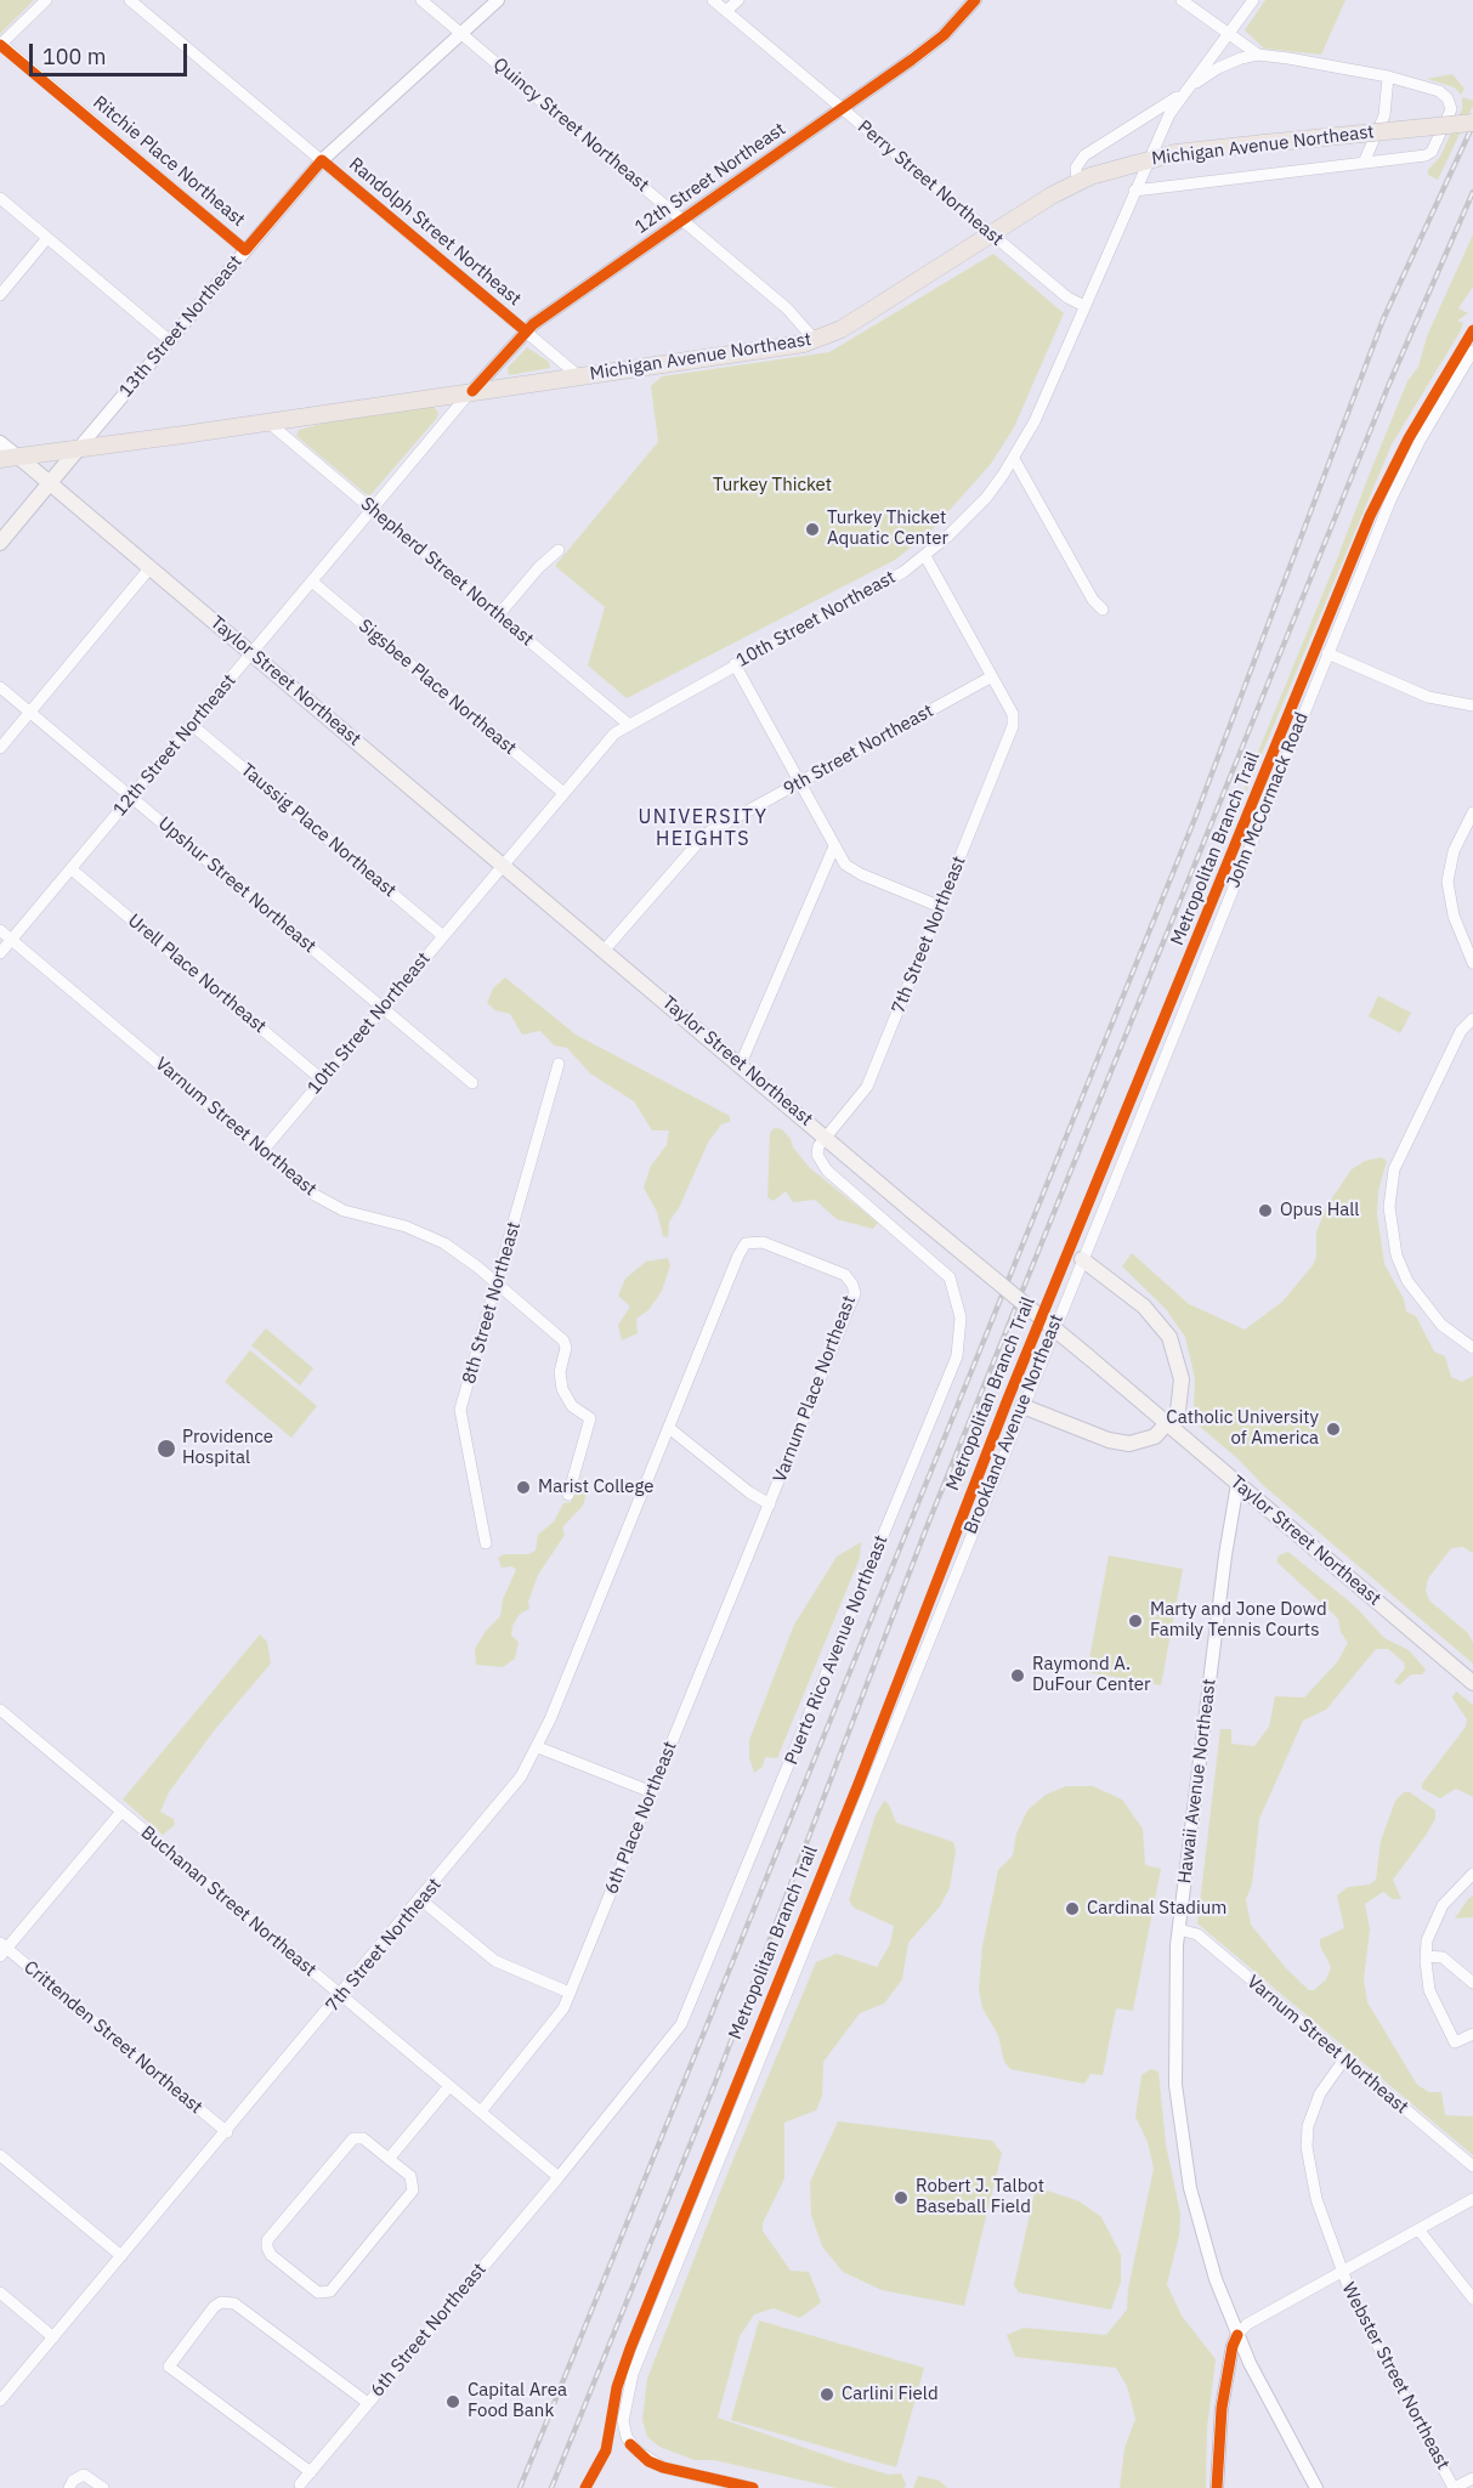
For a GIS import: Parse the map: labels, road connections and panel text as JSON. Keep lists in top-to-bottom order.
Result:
{
  "streets": {
    "main road": ["Michigan Avenue Northeast", "13th Street Northeast", "Taylor Street Northeast"],
    "street": [
      "Quincy Street Northeast",
      "Ritchie Place Northeast",
      "12th Street Northeast",
      "Perry Street Northeast",
      "Randolph Street Northeast",
      "Shepherd Street Northeast",
      "10th Street Northeast",
      "Sigsbee Place Northeast",
      "9th Street Northeast",
      "John McCormack Road",
      "Taussig Place Northeast",
      "Upshur Street Northeast",
      "7th Street Northeast",
      "Urell Place Northeast",
      "Varnum Street Northeast",
      "8th Street Northeast",
      "Varnum Place Northeast",
      "Brookland Avenue Northeast",
      "Puerto Rico Avenue Northeast",
      "Hawaii Avenue Northeast",
      "6th Place Northeast",
      "Buchanan Street Northeast",
      "Crittenden Street Northeast",
      "6th Street Northeast",
      "Webster Street Northeast"
    ],
    "cycle path": ["Metropolitan Branch Trail"]
  },
  "crossings": [
    ["Quincy Street Northeast", "Michigan Avenue Northeast"],
    ["Quincy Street Northeast", "12th Street Northeast"],
    ["Quincy Street Northeast", "13th Street Northeast"],
    ["Michigan Avenue Northeast", "12th Street Northeast"],
    ["Michigan Avenue Northeast", "Perry Street Northeast"],
    ["Michigan Avenue Northeast", "Randolph Street Northeast"],
    ["Michigan Avenue Northeast", "13th Street Northeast"],
    ["Michigan Avenue Northeast", "Shepherd Street Northeast"],
    ["Michigan Avenue Northeast", "10th Street Northeast"],
    ["Michigan Avenue Northeast", "Taylor Street Northeast"],
    ["Ritchie Place Northeast", "13th Street Northeast"],
    ["12th Street Northeast", "Perry Street Northeast"],
    ["12th Street Northeast", "Randolph Street Northeast"],
    ["12th Street Northeast", "Shepherd Street Northeast"],
    ["12th Street Northeast", "Taylor Street Northeast"],
    ["12th Street Northeast", "Sigsbee Place Northeast"],
    ["12th Street Northeast", "Taussig Place Northeast"],
    ["12th Street Northeast", "Upshur Street Northeast"],
    ["12th Street Northeast", "Urell Place Northeast"],
    ["12th Street Northeast", "Varnum Street Northeast"],
    ["Perry Street Northeast", "10th Street Northeast"],
    ["Randolph Street Northeast", "13th Street Northeast"],
    ["13th Street Northeast", "Taylor Street Northeast"],
    ["Shepherd Street Northeast", "10th Street Northeast"],
    ["10th Street Northeast", "Taylor Street Northeast"],
    ["10th Street Northeast", "Sigsbee Place Northeast"],
    ["10th Street Northeast", "Taussig Place Northeast"],
    ["10th Street Northeast", "Upshur Street Northeast"],
    ["10th Street Northeast", "Urell Place Northeast"],
    ["10th Street Northeast", "Varnum Street Northeast"],
    ["Taylor Street Northeast", "9th Street Northeast"],
    ["Taylor Street Northeast", "7th Street Northeast"],
    ["Taylor Street Northeast", "Puerto Rico Avenue Northeast"],
    ["Taylor Street Northeast", "Hawaii Avenue Northeast"],
    ["9th Street Northeast", "7th Street Northeast"],
    ["John McCormack Road", "Brookland Avenue Northeast"],
    ["7th Street Northeast", "Varnum Place Northeast"],
    ["7th Street Northeast", "Puerto Rico Avenue Northeast"],
    ["7th Street Northeast", "Buchanan Street Northeast"],
    ["7th Street Northeast", "Crittenden Street Northeast"],
    ["Varnum Street Northeast", "8th Street Northeast"],
    ["Varnum Street Northeast", "Hawaii Avenue Northeast"],
    ["Varnum Street Northeast", "Webster Street Northeast"],
    ["Varnum Place Northeast", "6th Place Northeast"],
    ["Puerto Rico Avenue Northeast", "Buchanan Street Northeast"],
    ["Puerto Rico Avenue Northeast", "6th Street Northeast"],
    ["6th Place Northeast", "Buchanan Street Northeast"],
    ["Buchanan Street Northeast", "6th Street Northeast"]
  ],
  "districts": ["UNIVERSITY HEIGHTS"],
  "parks": ["Turkey Thicket"],
  "places": [
    "Turkey Thicket Aquatic Center",
    "Opus Hall",
    "Catholic University of America",
    "Providence Hospital",
    "Marist College",
    "Marty and Jone Dowd Family Tennis Courts",
    "Raymond A. DuFour Center",
    "Cardinal Stadium",
    "Robert J. Talbot Baseball Field",
    "Carlini Field",
    "Capital Area Food Bank"
  ],
  "scale_bar": "100 m"
}
